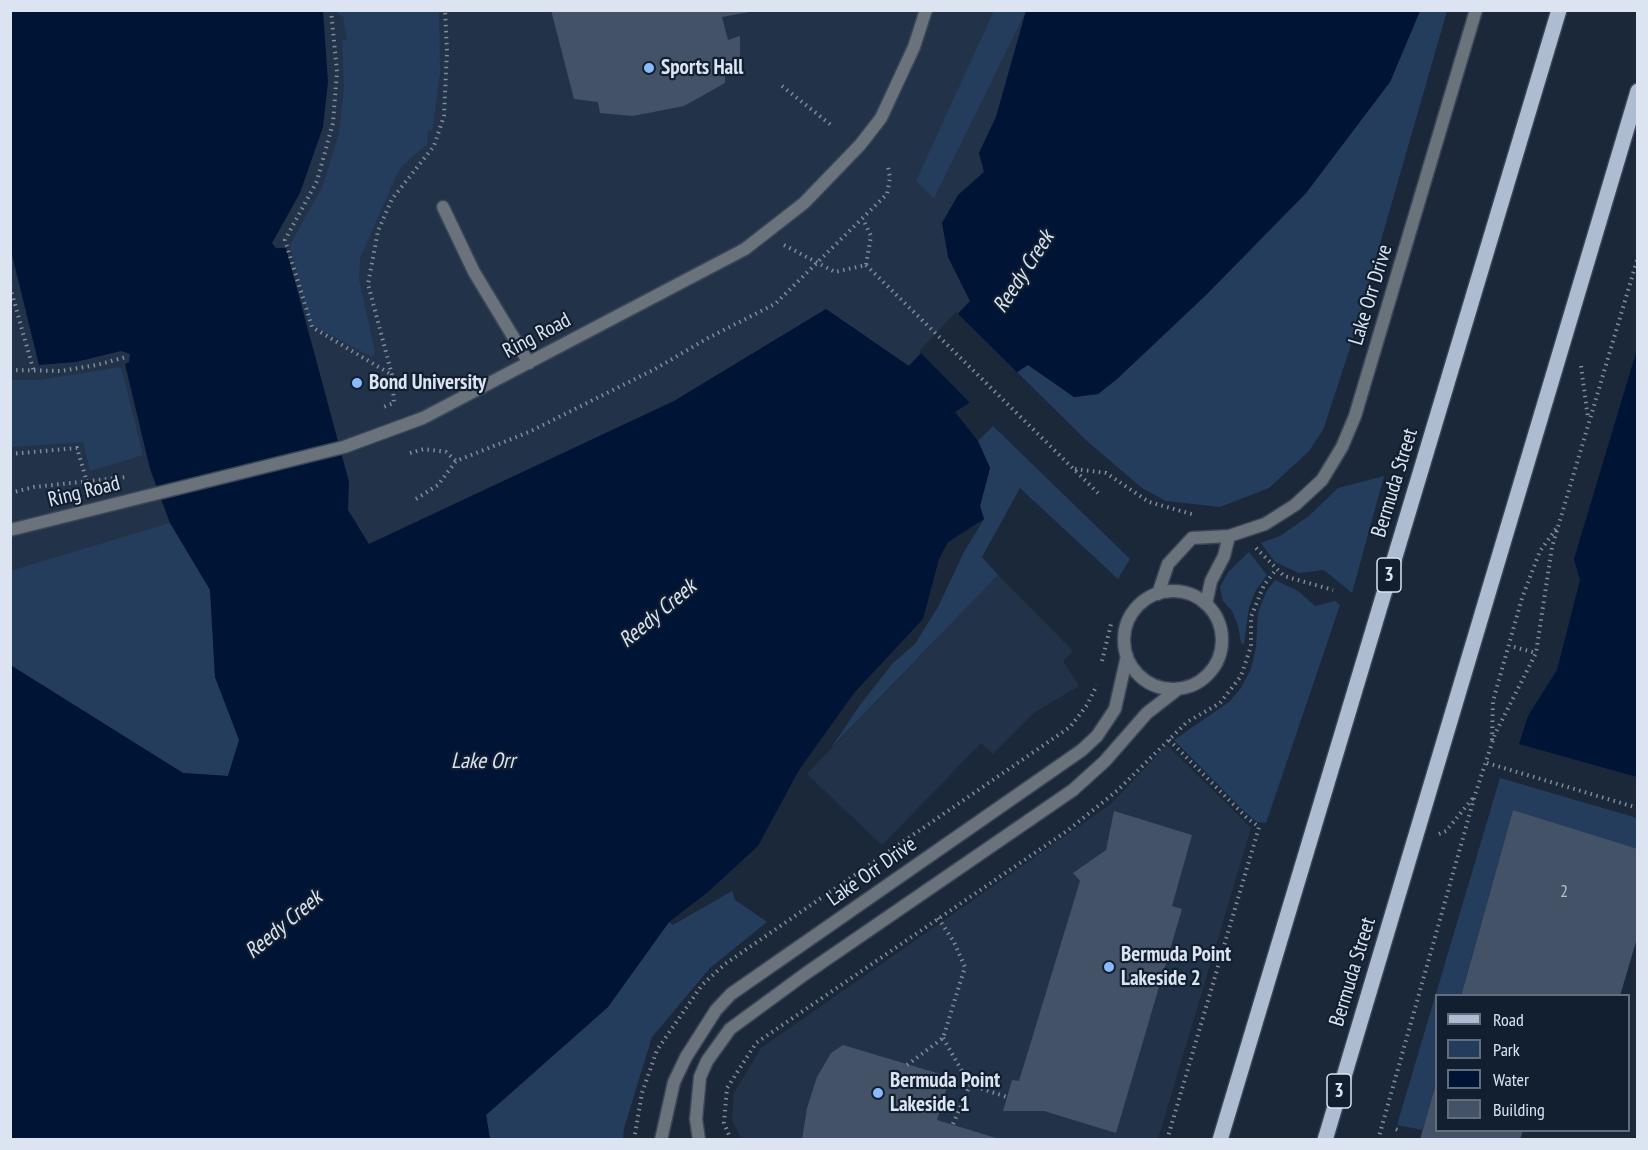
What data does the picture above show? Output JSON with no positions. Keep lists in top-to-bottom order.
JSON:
{
  "streets": {
    "main road": ["Bermuda Street", "3"],
    "street": ["Lake Orr Drive", "Ring Road"]
  },
  "water": ["Reedy Creek", "Lake Orr"],
  "places": [
    "Sports Hall",
    "Bond University",
    "Bermuda Point Lakeside 2",
    "Bermuda Point Lakeside 1"
  ],
  "house_numbers": ["2"],
  "legend": [
    "Road",
    "Park",
    "Water",
    "Building"
  ]
}
